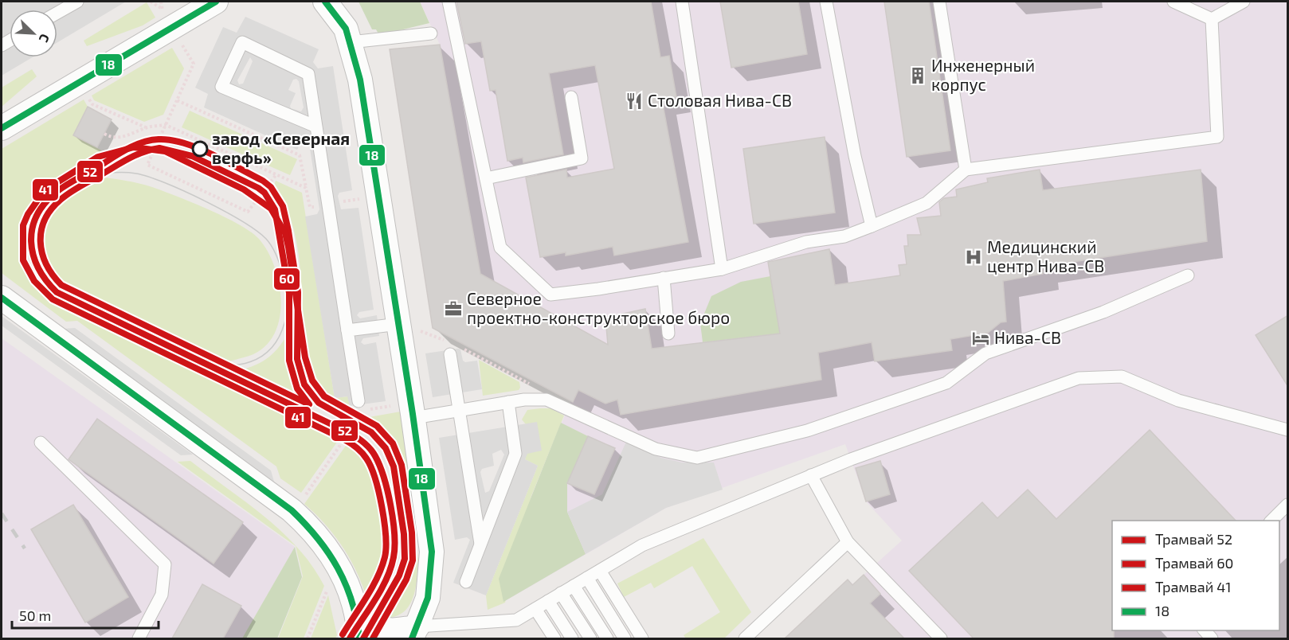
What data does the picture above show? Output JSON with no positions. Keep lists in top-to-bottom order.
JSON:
{
  "places": {
    "building": ["Инженерный корпус"],
    "restaurant": ["Столовая Нива-СВ"],
    "other": ["завод «Северная верфь»"],
    "hospital": ["Медицинский центр Нива-СВ"],
    "office": ["Северное проектно-конструкторское бюро"],
    "hotel": ["Нива-СВ"]
  },
  "lines": [
    "transit line 18",
    "tram line 52",
    "tram line 41",
    "tram line 60"
  ],
  "legend": [
    "Трамвай 52",
    "Трамвай 60",
    "Трамвай 41",
    "18"
  ],
  "scale_bar": "50 m",
  "north": "bottom right"
}
